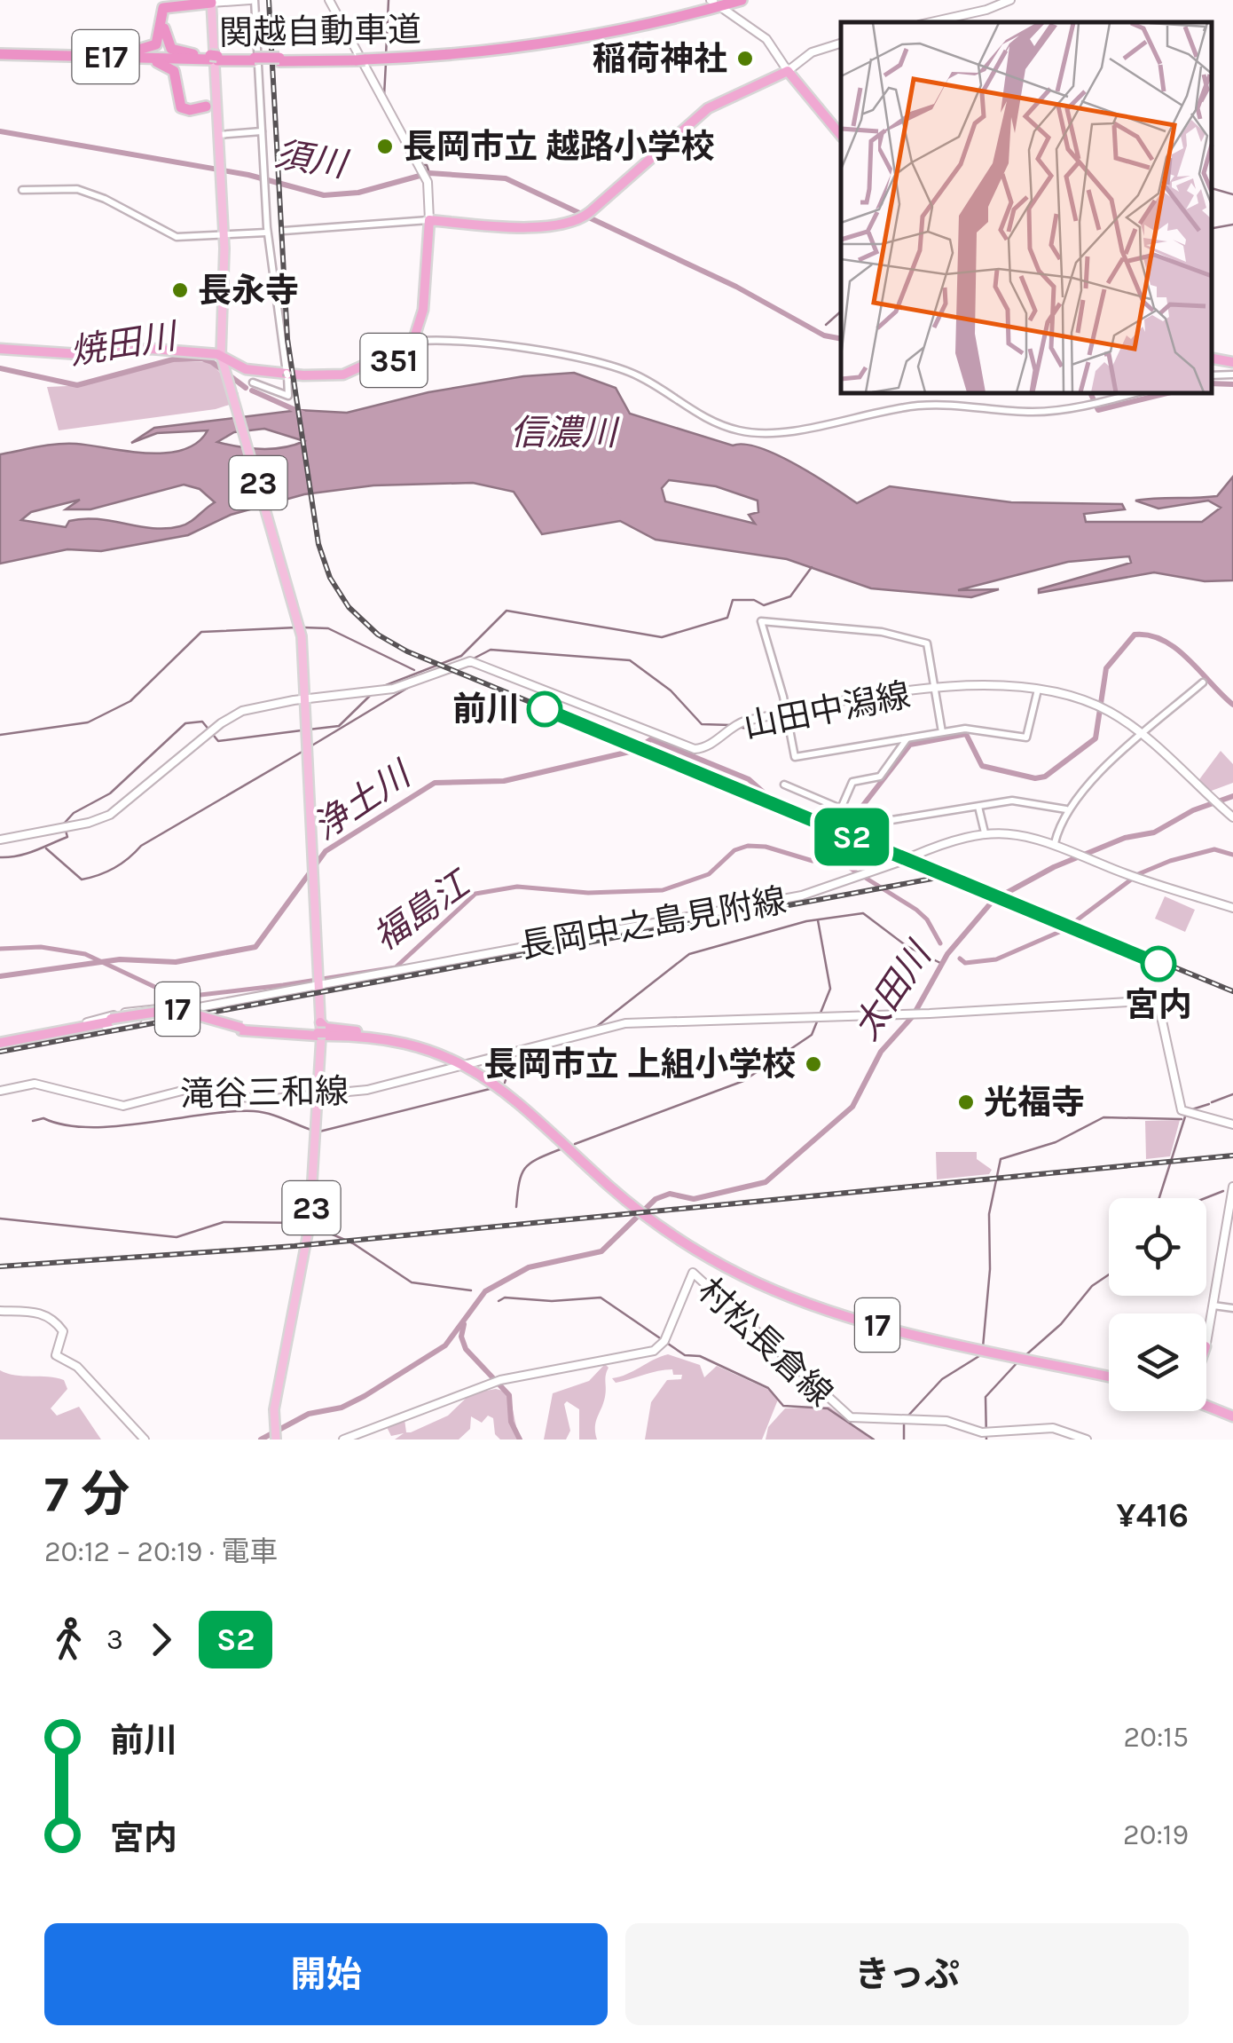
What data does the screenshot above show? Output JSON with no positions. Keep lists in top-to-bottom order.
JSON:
{
  "streets": {
    "highway": [
      "関越自動車道",
      "E17",
      "351",
      "17"
    ],
    "main road": [
      "23",
      "山田中潟線",
      "長岡中之島見附線",
      "滝谷三和線",
      "村松長倉線"
    ]
  },
  "crossings": [
    ["351", "23"],
    ["23", "山田中潟線"],
    ["23", "長岡中之島見附線"],
    ["23", "17"],
    ["23", "滝谷三和線"],
    ["長岡中之島見附線", "17"],
    ["17", "滝谷三和線"]
  ],
  "water": [
    "須川",
    "焼田川",
    "信濃川",
    "浄土川",
    "福島江",
    "太田川"
  ],
  "places": [
    "稲荷神社",
    "長岡市立 越路小学校",
    "長永寺",
    "前川",
    "宮内",
    "長岡市立 上組小学校",
    "光福寺"
  ],
  "page": {
    "on_map": "S2",
    "heading": ["7 分", "20:12 – 20:19 · 電車", "¥416"],
    "legs": ["3", "S2"],
    "list": [
      {
        "name": "前川",
        "value": "20:15"
      },
      {
        "name": "宮内",
        "value": "20:19"
      }
    ],
    "buttons": ["開始", "きっぷ"]
  }
}
